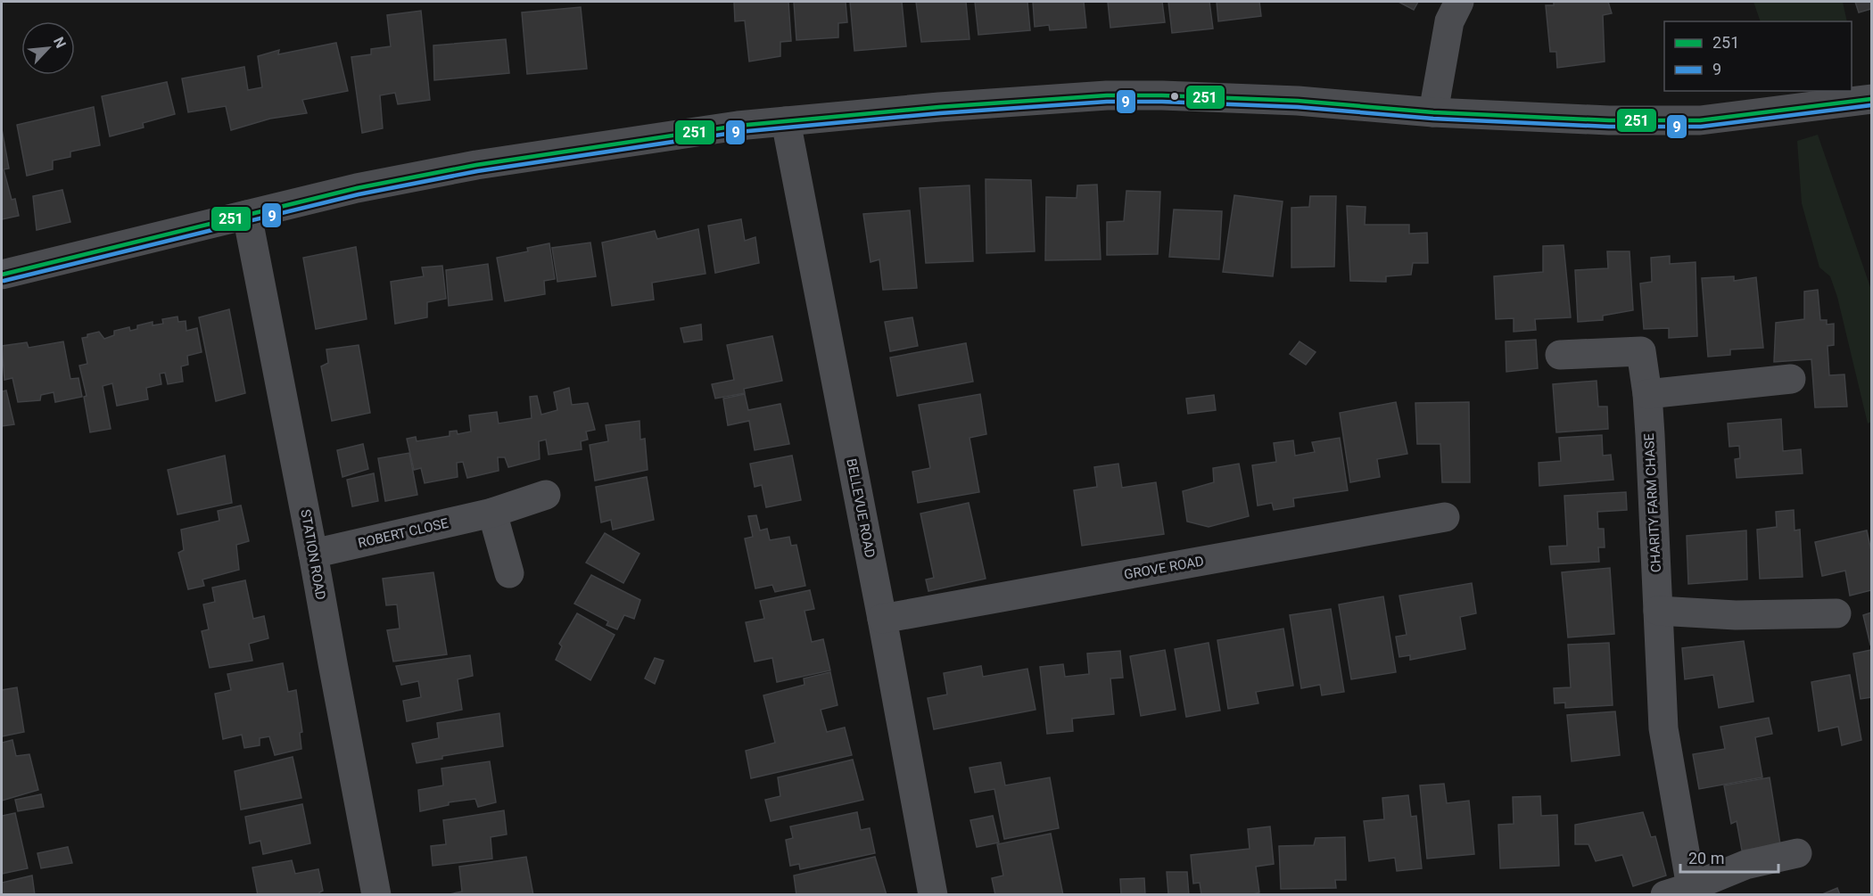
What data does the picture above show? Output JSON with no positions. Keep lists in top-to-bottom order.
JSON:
{
  "streets": {
    "street": [
      "CHARITY FARM CHASE",
      "BELLEVUE ROAD",
      "ROBERT CLOSE",
      "STATION ROAD",
      "GROVE ROAD"
    ]
  },
  "crossings": [
    ["BELLEVUE ROAD", "GROVE ROAD"],
    ["ROBERT CLOSE", "STATION ROAD"]
  ],
  "lines": ["transit line 251", "transit line 9"],
  "legend": ["251", "9"],
  "scale_bar": "20 m",
  "north": "top right"
}
